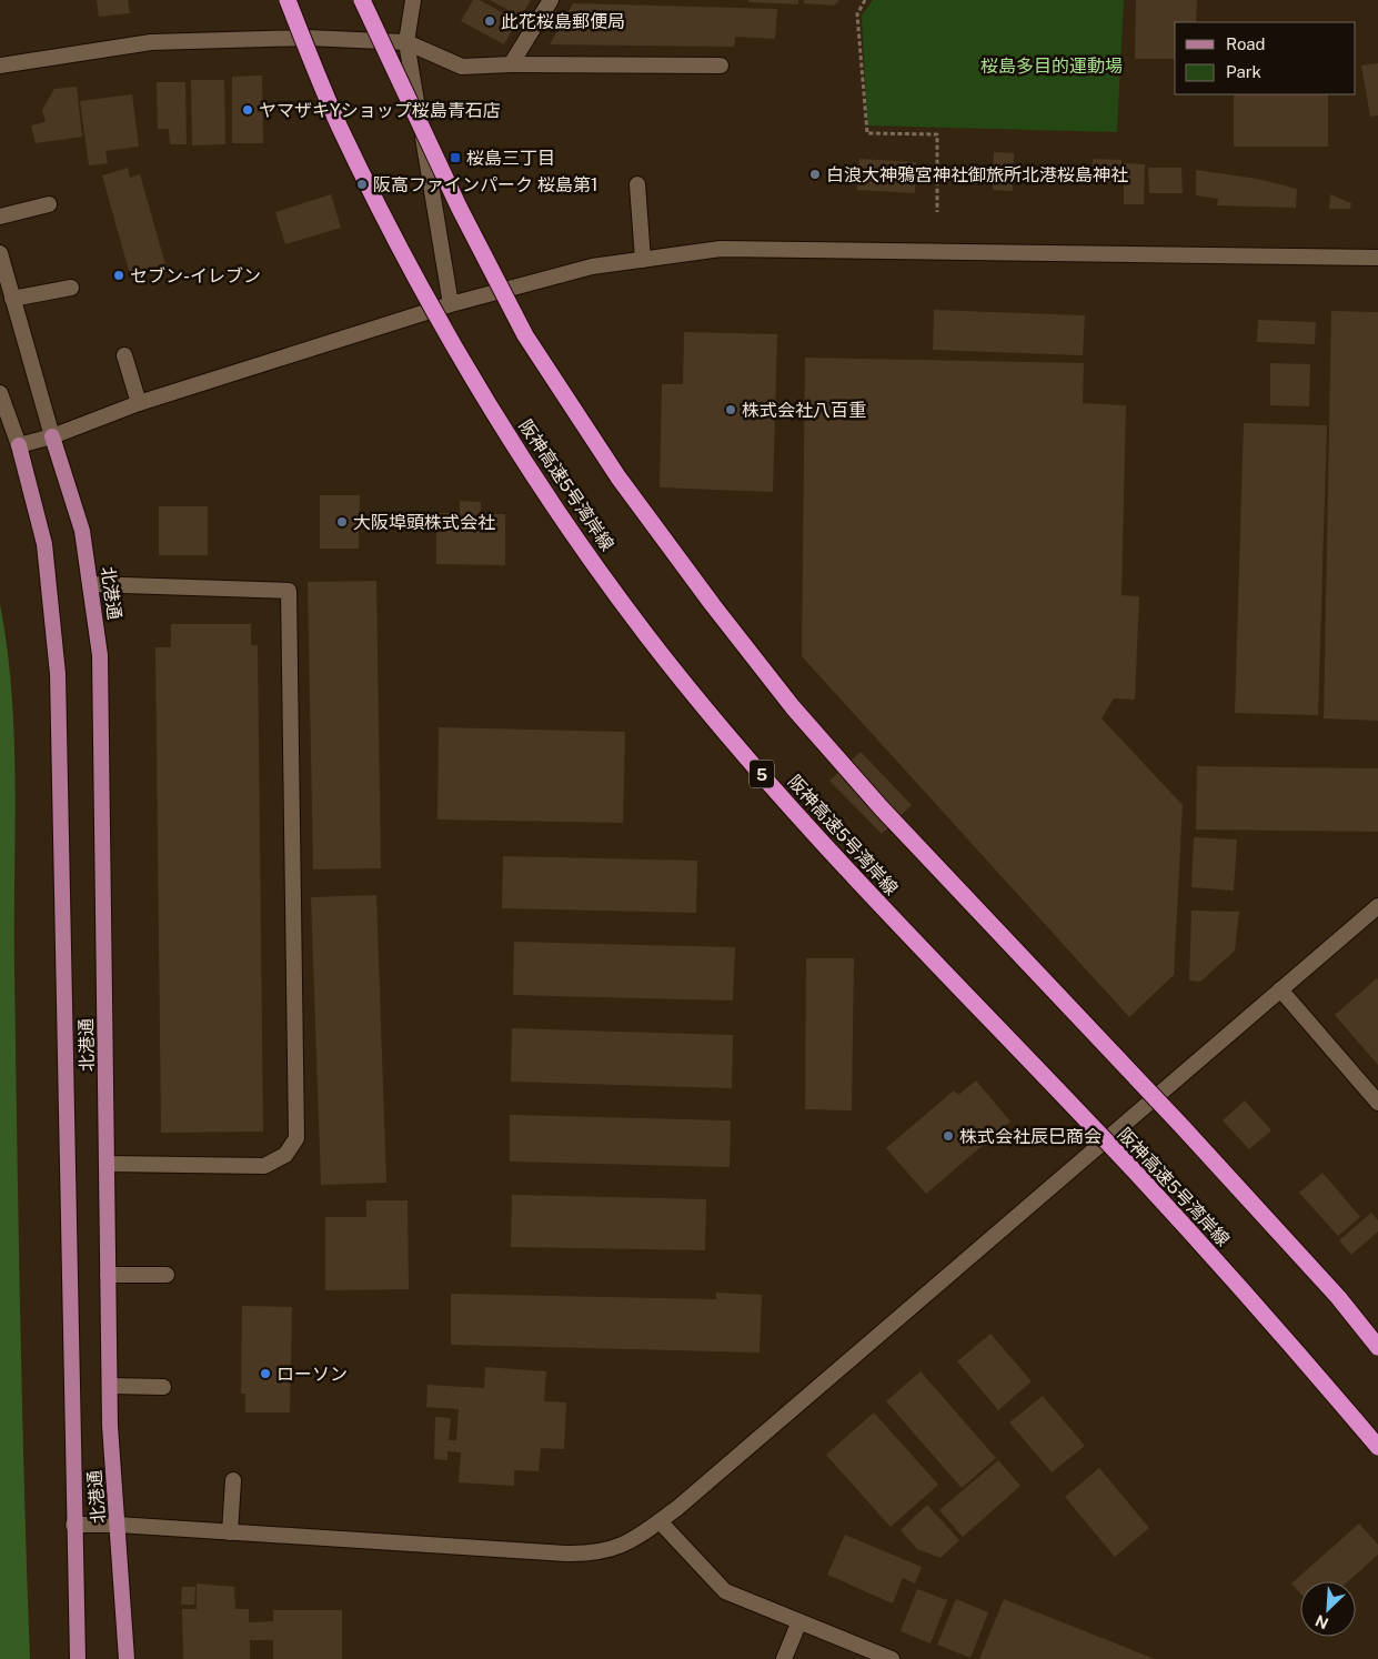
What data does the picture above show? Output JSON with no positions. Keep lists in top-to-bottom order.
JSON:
{
  "streets": {
    "highway": ["阪神高速5号湾岸線", "5"],
    "main road": ["北港通"]
  },
  "parks": ["桜島多目的運動場"],
  "places": {
    "other": [
      "此花桜島郵便局",
      "ヤマザキYショップ桜島青石店",
      "白浪大神鴉宮神社御旅所北港桜島神社",
      "阪高ファインパーク 桜島第1",
      "セブン-イレブン",
      "株式会社八百重",
      "大阪埠頭株式会社",
      "株式会社辰巳商会",
      "ローソン"
    ],
    "transit": ["桜島三丁目"]
  },
  "legend": ["Road", "Park"],
  "north": "bottom left"
}
